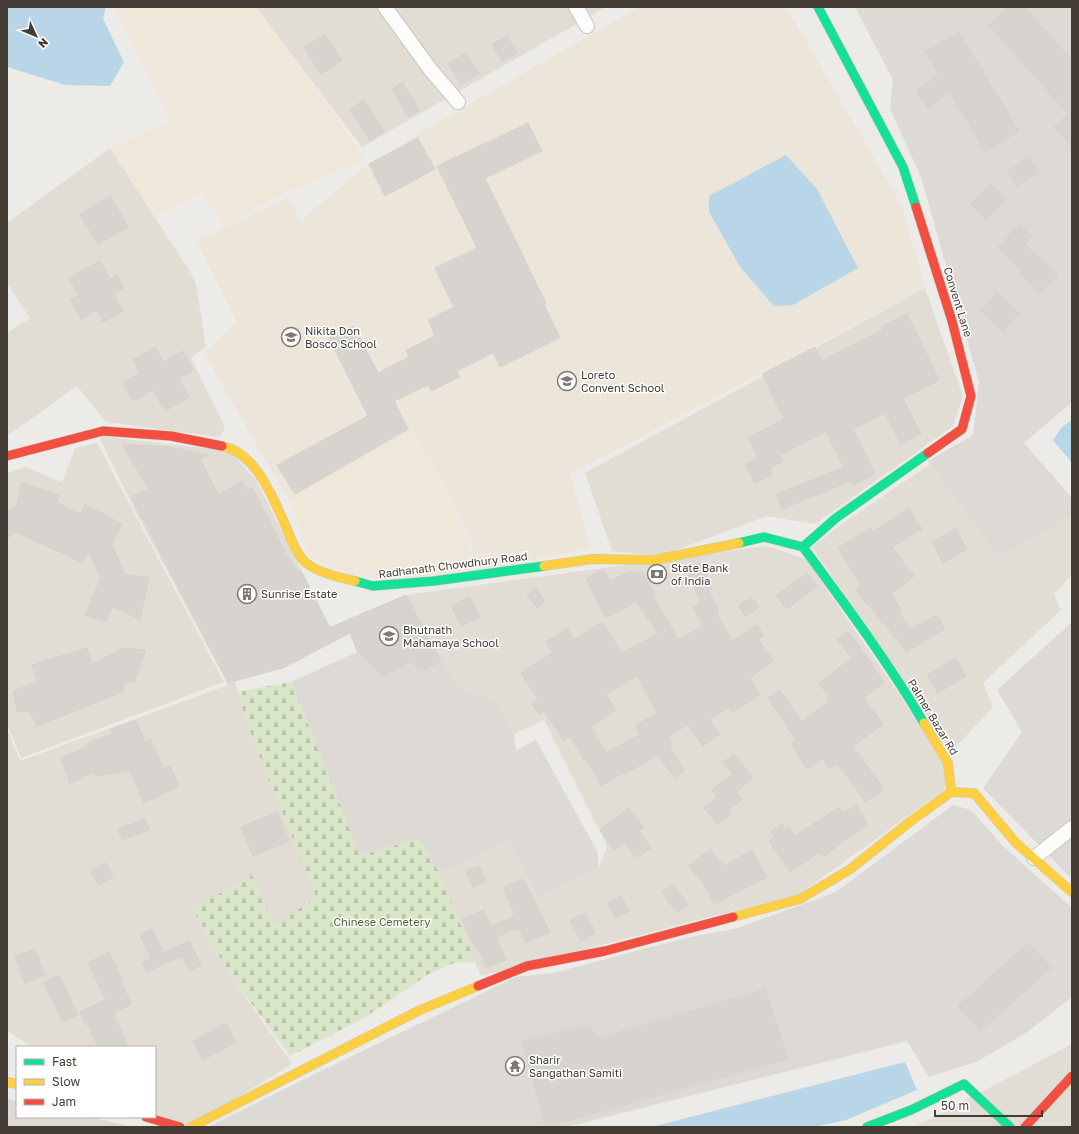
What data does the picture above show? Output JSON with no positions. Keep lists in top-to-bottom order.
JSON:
{
  "streets": {
    "street": ["Convent Lane", "Radhanath Chowdhury Road", "Palmer Bazar Rd"]
  },
  "crossings": [
    ["Convent Lane", "Radhanath Chowdhury Road"],
    ["Convent Lane", "Palmer Bazar Rd"],
    ["Radhanath Chowdhury Road", "Palmer Bazar Rd"]
  ],
  "parks": ["Chinese Cemetery"],
  "places": {
    "school or university": ["Nikita Don Bosco School", "Loreto Convent School", "Bhutnath Mahamaya School"],
    "bank": ["State Bank of India"],
    "building": ["Sunrise Estate"],
    "temple": ["Sharir Sangathan Samiti"]
  },
  "legend": ["Fast", "Slow", "Jam"],
  "scale_bar": "50 m",
  "north": "bottom right"
}
